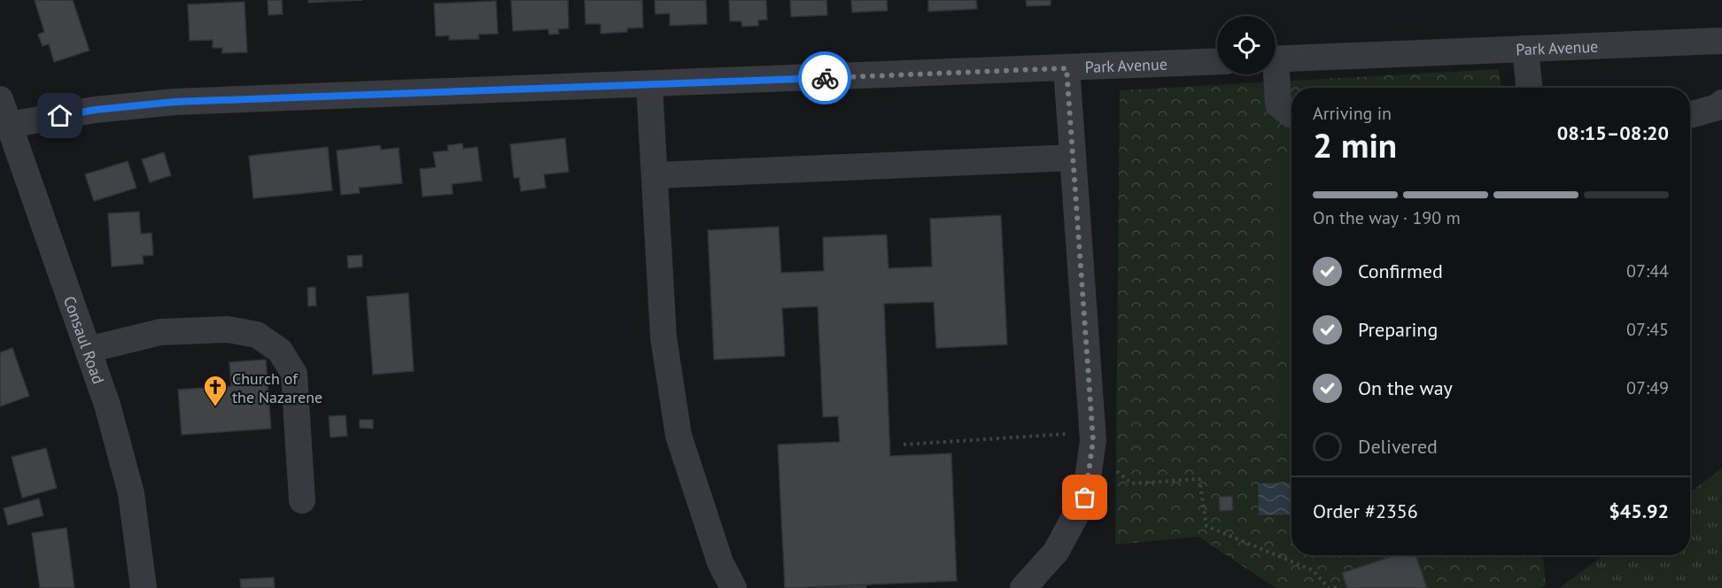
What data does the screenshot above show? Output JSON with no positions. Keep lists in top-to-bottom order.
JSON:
{
  "streets": {
    "street": ["Park Avenue", "Consaul Road"]
  },
  "crossings": [
    ["Park Avenue", "Consaul Road"]
  ],
  "places": {
    "church": ["Church of the Nazarene"]
  },
  "page": {
    "heading": ["2 min", "Arriving in", "08:15–08:20"],
    "panel": ["Order #2356", "$45.92"],
    "bar": "On the way · 190 m",
    "list": [
      ["Confirmed", "07:44"],
      ["Preparing", "07:45"],
      ["On the way", "07:49"],
      "Delivered"
    ]
  }
}
